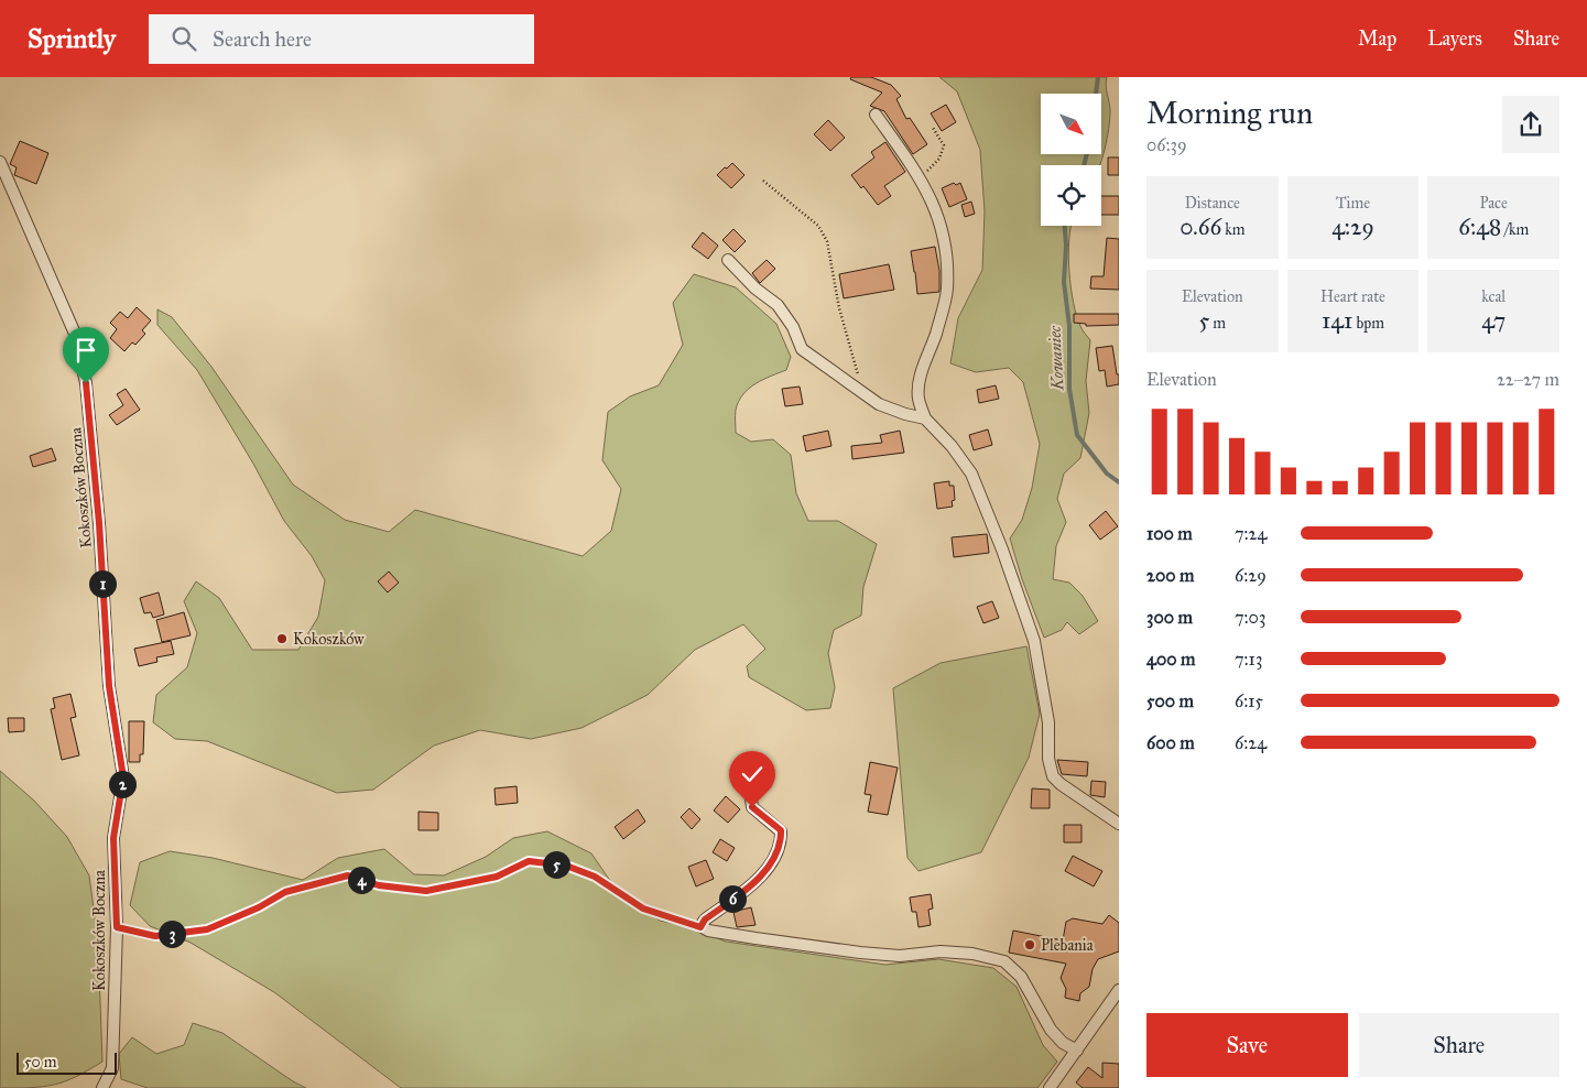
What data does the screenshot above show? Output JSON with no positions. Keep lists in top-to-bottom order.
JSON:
{
  "streets": {
    "street": ["Kokoszków Boczna"]
  },
  "water": ["Kowaniec"],
  "places": ["Kokoszków", "Plebania"],
  "scale_bar": "50 m",
  "north": "bottom right",
  "page": {
    "header": "Sprintly",
    "search": "Search here",
    "nav": ["Map", "Layers", "Share"],
    "heading": ["Morning run", "06:39"],
    "stats": [
      ["Distance", "0.66 km"],
      ["Time", "4:29"],
      ["Pace", "6:48 /km"],
      ["Elevation", "5 m"],
      ["Heart rate", "141 bpm"],
      ["kcal", "47"]
    ],
    "chart": ["Elevation", "22–27 m"],
    "list": [
      {
        "name": "100 m",
        "note": "7:24"
      },
      {
        "name": "200 m",
        "note": "6:29"
      },
      {
        "name": "300 m",
        "note": "7:03"
      },
      {
        "name": "400 m",
        "note": "7:13"
      },
      {
        "name": "500 m",
        "note": "6:15"
      },
      {
        "name": "600 m",
        "note": "6:24"
      }
    ],
    "pins": [
      "1",
      "2",
      "5",
      "4",
      "6",
      "3"
    ],
    "buttons": ["Save", "Share"],
    "scale": "50 m"
  }
}
